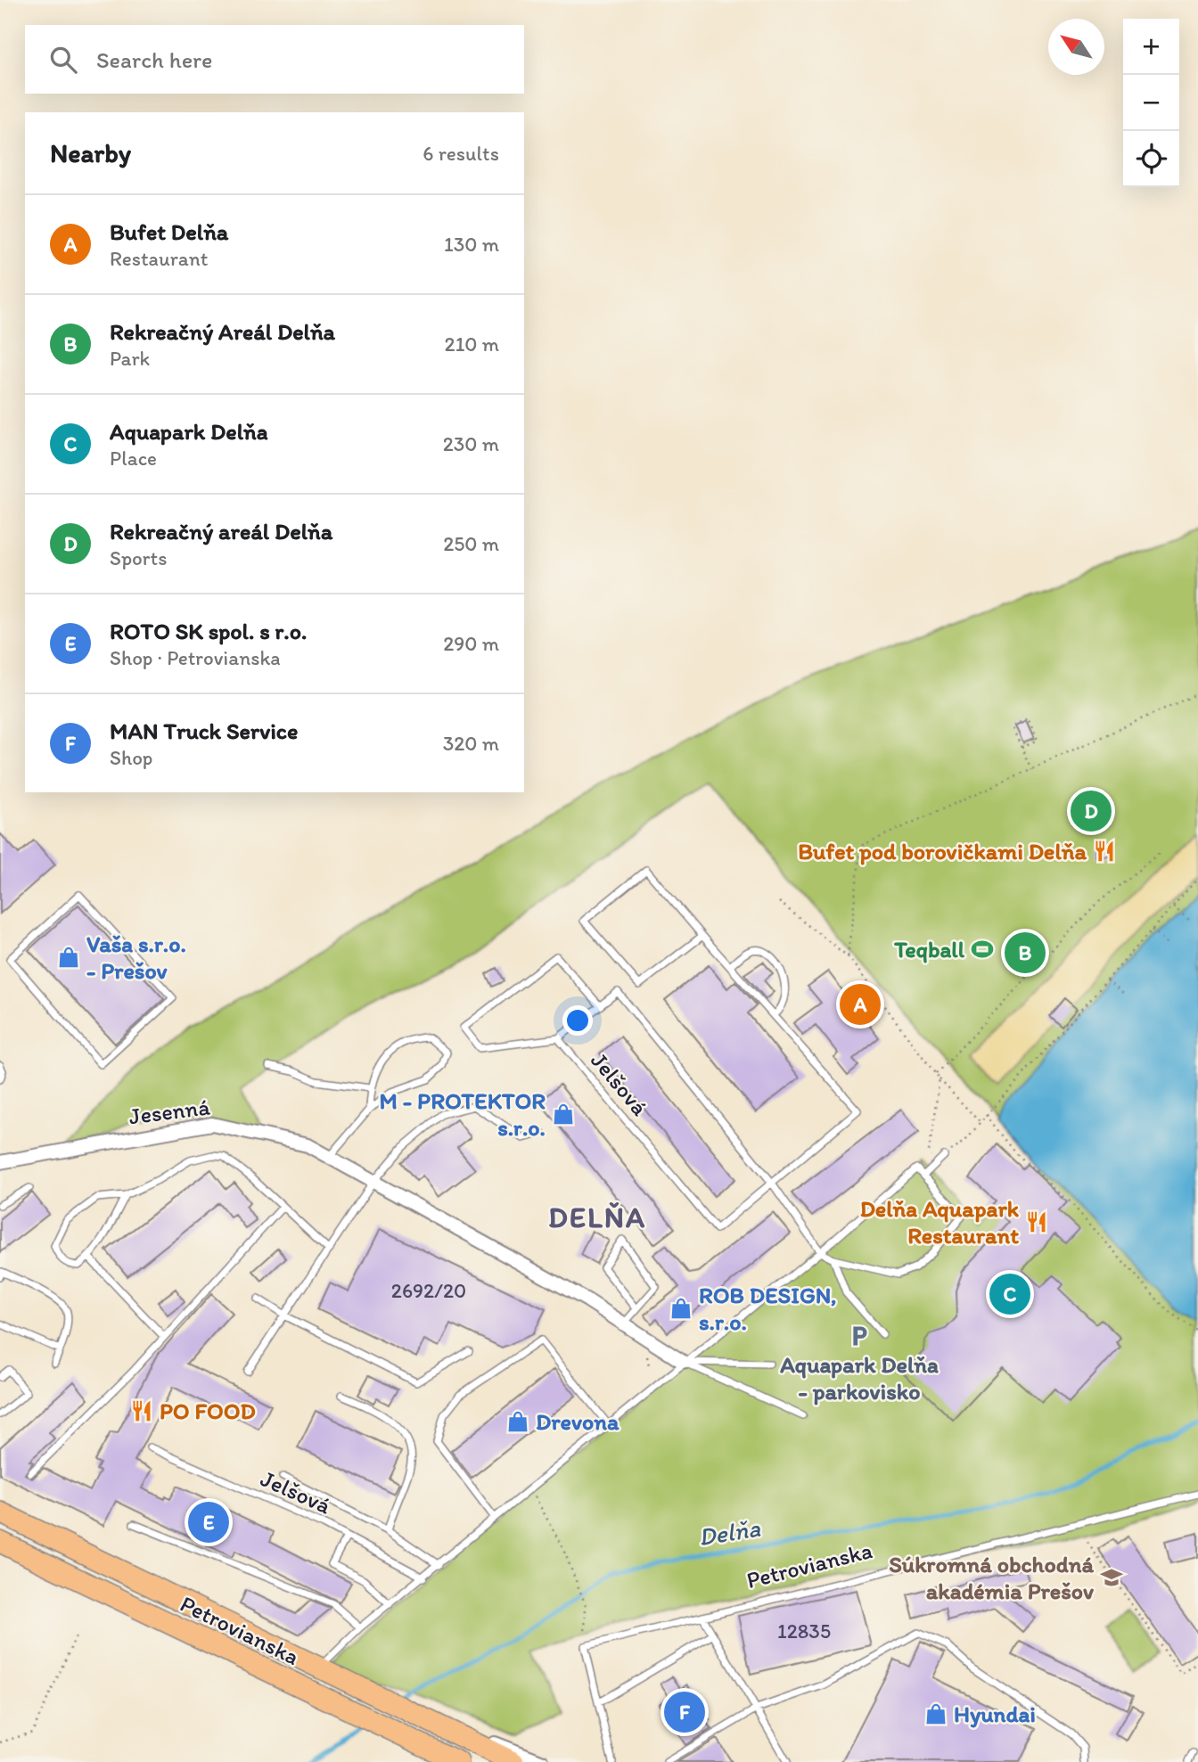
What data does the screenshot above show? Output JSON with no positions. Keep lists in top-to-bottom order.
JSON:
{
  "streets": {
    "main road": ["Petrovianska"],
    "street": ["Jesenná"],
    "lane": ["Jelšová"]
  },
  "districts": ["DELŇA"],
  "water": ["Delňa"],
  "places": {
    "restaurant": ["Bufet pod borovičkami Delňa", "Delňa Aquapark Restaurant", "PO FOOD"],
    "sports": ["Teqball"],
    "shop": [
      "Vaša s.r.o. - Prešov",
      "M - PROTEKTOR s.r.o.",
      "ROB DESIGN, s.r.o.",
      "Drevona",
      "Hyundai"
    ],
    "parking": ["Aquapark Delňa - parkovisko"],
    "school or university": ["Súkromná obchodná akadémia Prešov"]
  },
  "house_numbers": ["2692/20", "12835"],
  "north": "top left",
  "page": {
    "map_buttons": ["+", "−"],
    "search": "Search here",
    "heading": ["Nearby", "6 results"],
    "list": [
      {
        "mark": "A",
        "name": "Bufet Delňa",
        "note": "Restaurant",
        "value": "130 m"
      },
      {
        "mark": "B",
        "name": "Rekreačný Areál Delňa",
        "note": "Park",
        "value": "210 m"
      },
      {
        "mark": "C",
        "name": "Aquapark Delňa",
        "note": "Place",
        "value": "230 m"
      },
      {
        "mark": "D",
        "name": "Rekreačný areál Delňa",
        "note": "Sports",
        "value": "250 m"
      },
      {
        "mark": "E",
        "name": "ROTO SK spol. s r.o.",
        "note": "Shop · Petrovianska",
        "value": "290 m"
      },
      {
        "mark": "F",
        "name": "MAN Truck Service",
        "note": "Shop",
        "value": "320 m"
      }
    ],
    "pins": [
      "D",
      "B",
      "A",
      "C",
      "E",
      "F"
    ]
  }
}
